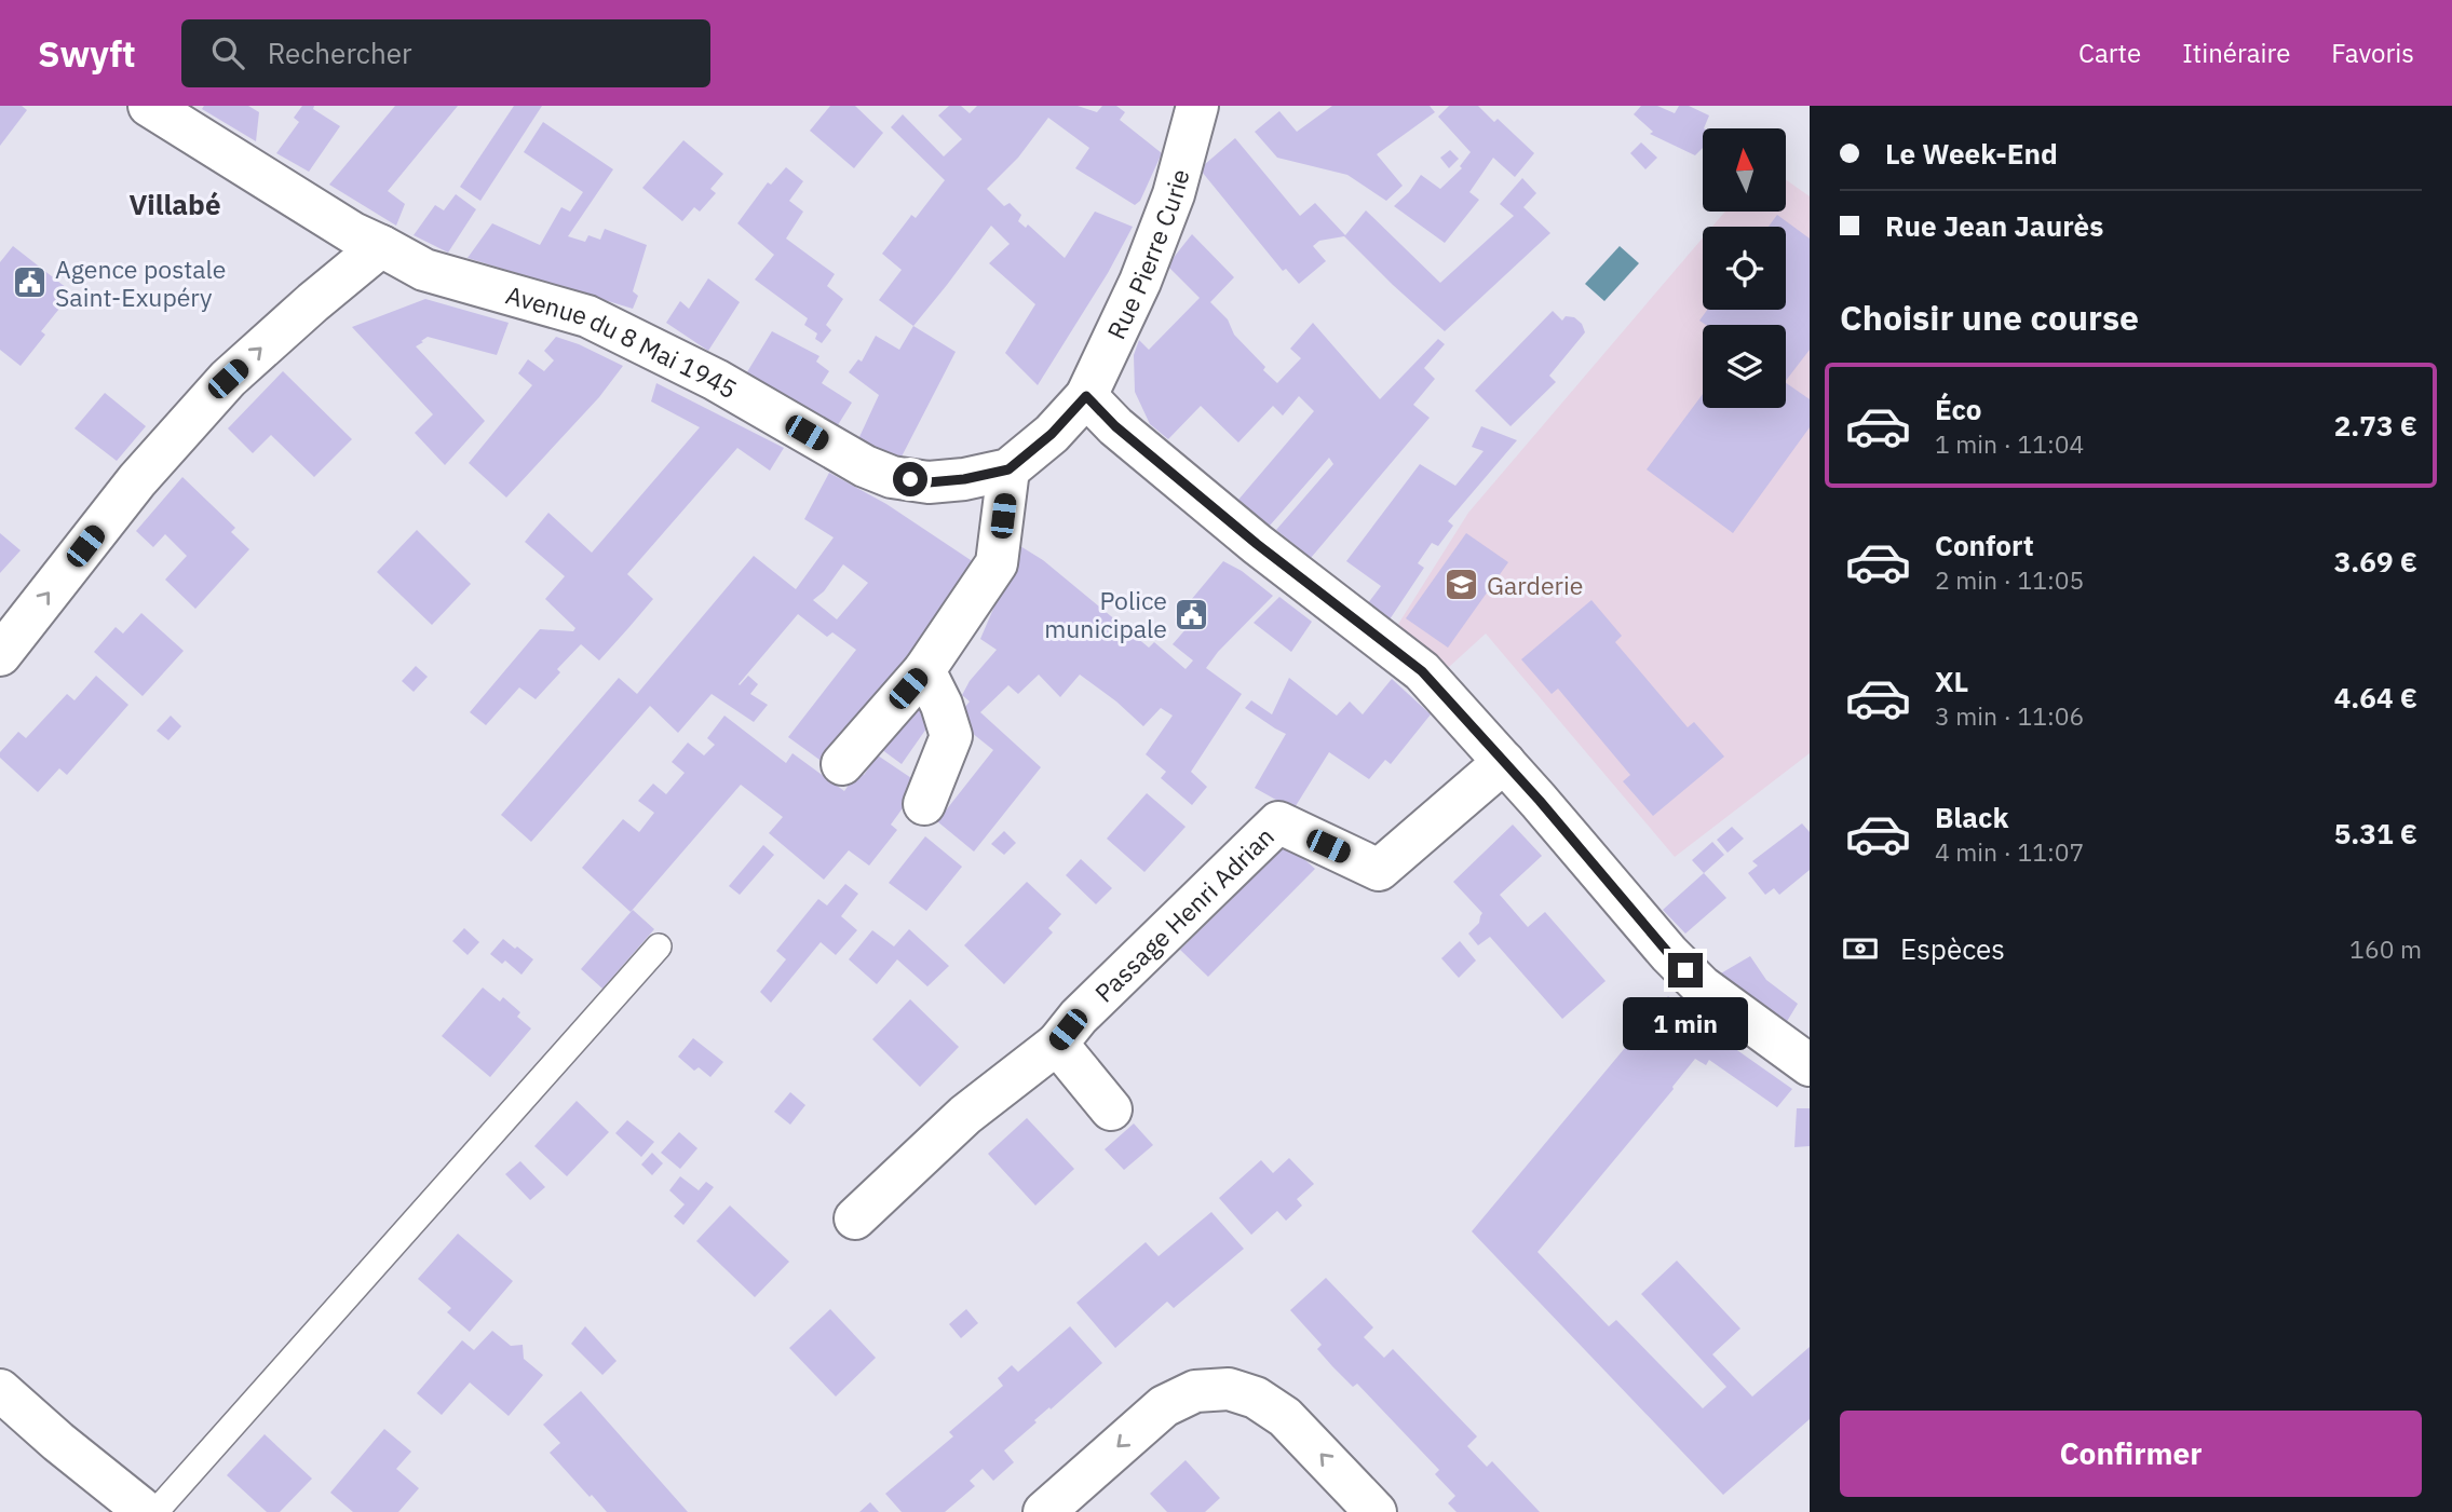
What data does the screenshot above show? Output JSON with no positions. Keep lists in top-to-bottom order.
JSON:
{
  "streets": {
    "street": ["Rue Pierre Curie", "Avenue du 8 Mai 1945", "Passage Henri Adrian"]
  },
  "crossings": [
    ["Rue Pierre Curie", "Avenue du 8 Mai 1945"]
  ],
  "districts": ["Villabé"],
  "places": {
    "public building": ["Agence postale Saint-Exupéry", "Police municipale"],
    "school or university": ["Garderie"]
  },
  "north": "top",
  "page": {
    "header": "Swyft",
    "search": "Rechercher",
    "nav": ["Carte", "Itinéraire", "Favoris"],
    "banner": ["Le Week-End", "Rue Jean Jaurès"],
    "heading": "Choisir une course",
    "list": [
      {
        "name": "Éco",
        "note": "1 min · 11:04",
        "value": "2.73 €"
      },
      {
        "name": "Confort",
        "note": "2 min · 11:05",
        "value": "3.69 €"
      },
      {
        "name": "XL",
        "note": "3 min · 11:06",
        "value": "4.64 €"
      },
      {
        "name": "Black",
        "note": "4 min · 11:07",
        "value": "5.31 €"
      }
    ],
    "pay": ["Espèces", "160 m"],
    "bubble": "1 min",
    "buttons": "Confirmer"
  }
}
